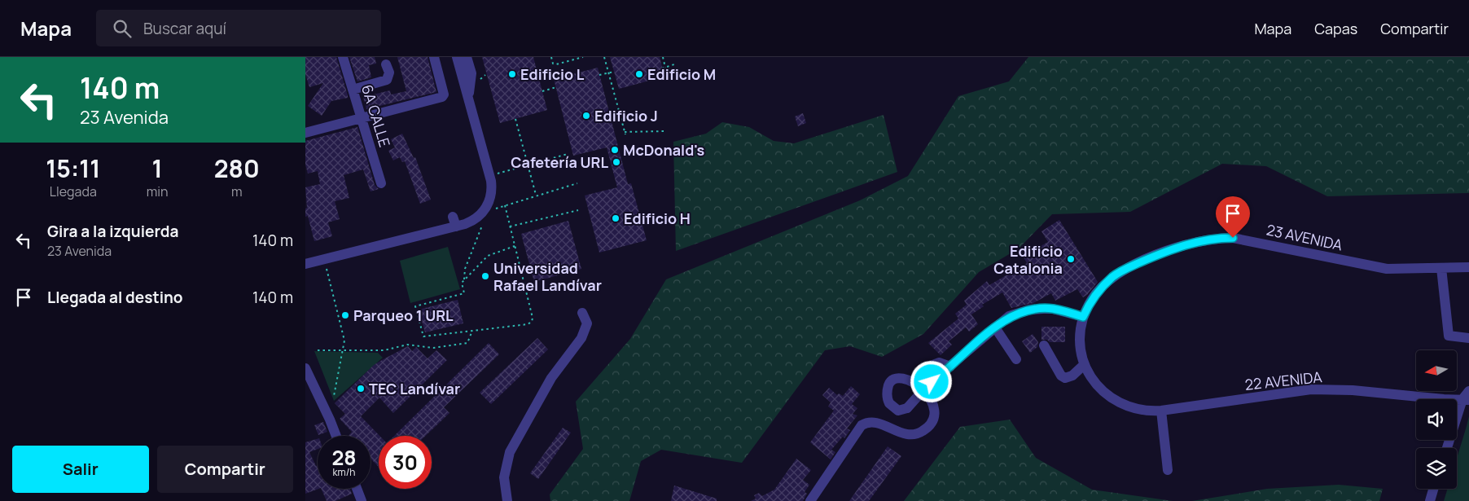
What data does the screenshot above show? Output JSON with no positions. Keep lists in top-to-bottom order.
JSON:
{
  "streets": {
    "street": ["6A CALLE", "23 AVENIDA", "22 AVENIDA"]
  },
  "crossings": [
    ["23 AVENIDA", "22 AVENIDA"]
  ],
  "places": [
    "Edificio L",
    "Edificio M",
    "Edificio J",
    "McDonald's",
    "Cafetería URL",
    "Edificio H",
    "Edificio Catalonia",
    "Universidad Rafael Landívar",
    "Parqueo 1 URL",
    "TEC Landívar"
  ],
  "north": "left",
  "page": {
    "header": "Mapa",
    "search": "Buscar aquí",
    "nav": ["Mapa", "Capas", "Compartir"],
    "turn": ["140 m", "23 Avenida"],
    "eta": [
      "15:11",
      "Llegada",
      "1",
      "min",
      "280",
      "m"
    ],
    "list": [
      {
        "name": "Gira a la izquierda",
        "note": "23 Avenida",
        "value": "140 m"
      },
      {
        "name": "Llegada al destino",
        "value": "140 m"
      }
    ],
    "speed": "28 km/h",
    "limit": "30",
    "buttons": ["Salir", "Compartir"]
  }
}
